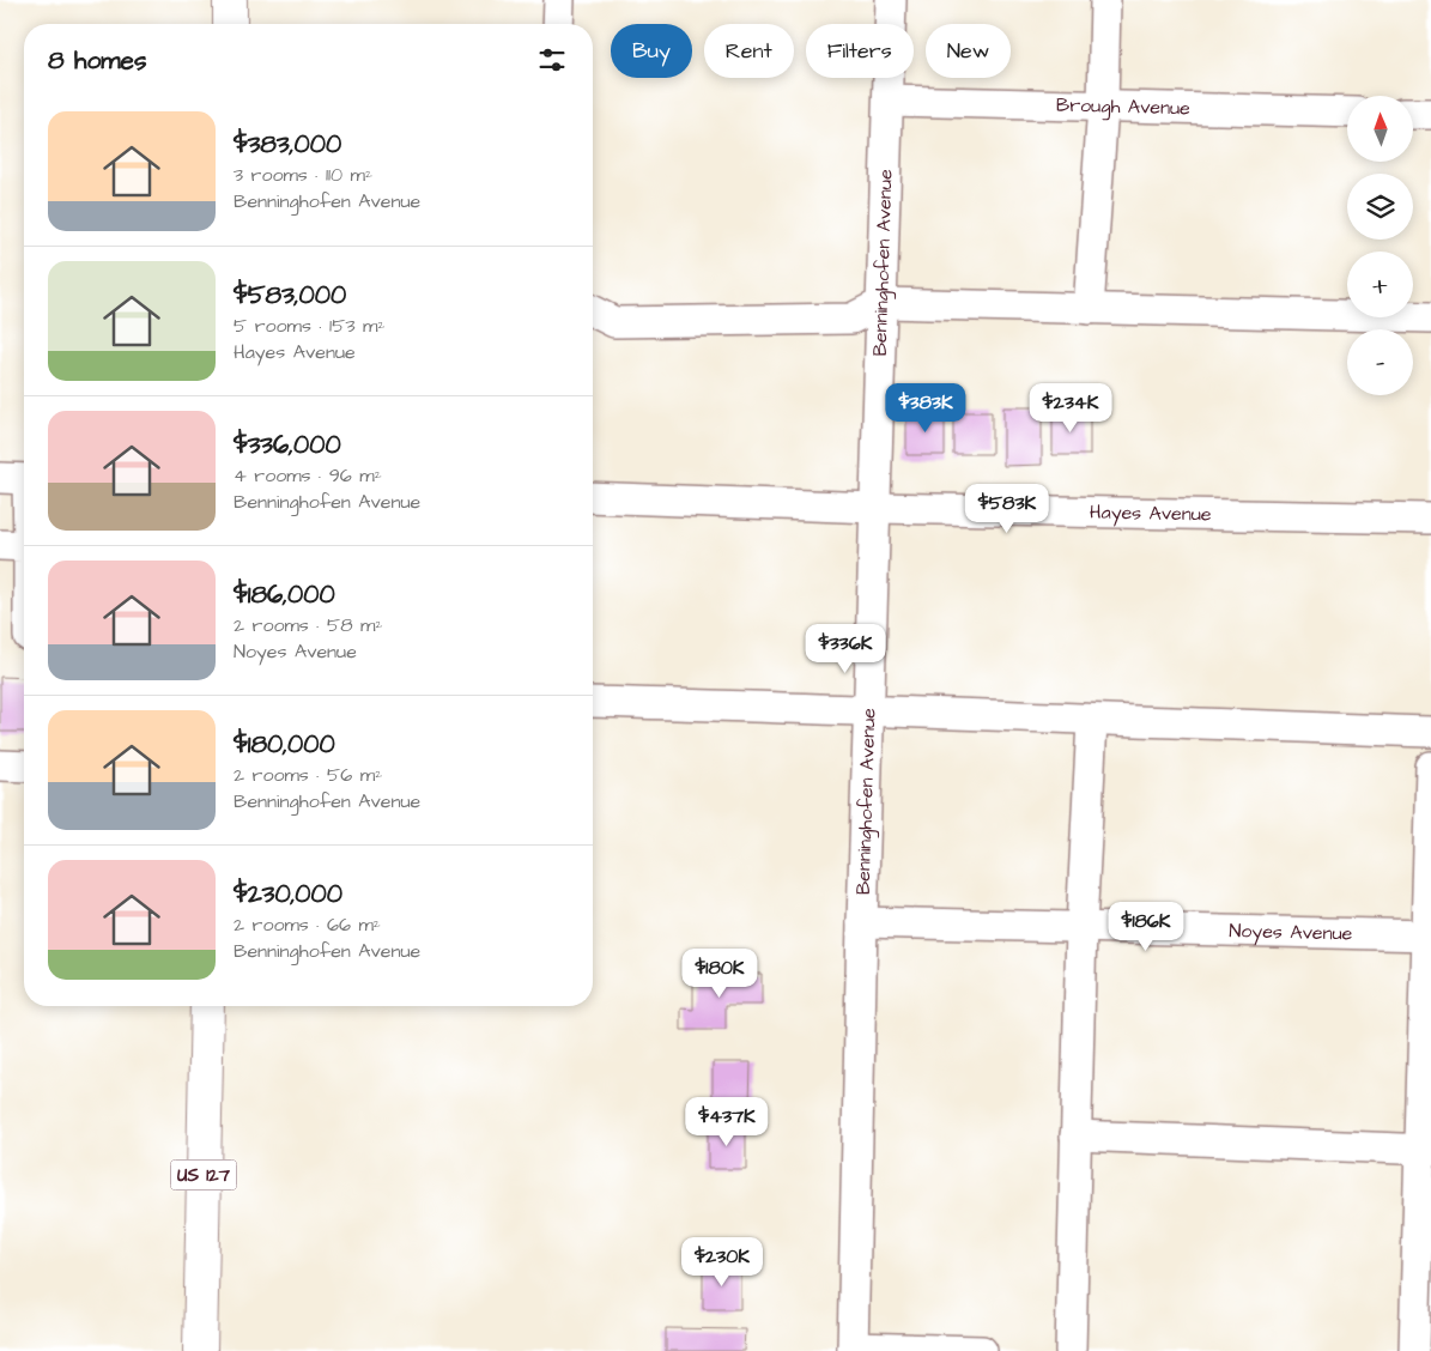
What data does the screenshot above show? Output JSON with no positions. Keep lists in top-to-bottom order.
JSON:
{
  "streets": {
    "main road": ["US 127"],
    "street": [
      "Brough Avenue",
      "Benninghofen Avenue",
      "Hayes Avenue",
      "Noyes Avenue"
    ]
  },
  "crossings": [
    ["Brough Avenue", "Benninghofen Avenue"],
    ["Benninghofen Avenue", "Hayes Avenue"],
    ["Benninghofen Avenue", "Noyes Avenue"]
  ],
  "north": "top",
  "page": {
    "chip": [
      "Buy",
      "Rent",
      "Filters",
      "New"
    ],
    "heading": "8 homes",
    "map_buttons": ["+", "−"],
    "list": [
      {
        "name": "$383,000",
        "note": "3 rooms · 110 m² · Benninghofen Avenue"
      },
      {
        "name": "$583,000",
        "note": "5 rooms · 153 m² · Hayes Avenue"
      },
      {
        "name": "$336,000",
        "note": "4 rooms · 96 m² · Benninghofen Avenue"
      },
      {
        "name": "$186,000",
        "note": "2 rooms · 58 m² · Noyes Avenue"
      },
      {
        "name": "$180,000",
        "note": "2 rooms · 56 m² · Benninghofen Avenue"
      },
      {
        "name": "$230,000",
        "note": "2 rooms · 66 m² · Benninghofen Avenue"
      }
    ],
    "price": [
      "$383K",
      "$234K",
      "$583K",
      "$336K",
      "$186K",
      "$180K",
      "$437K",
      "$230K"
    ]
  }
}
